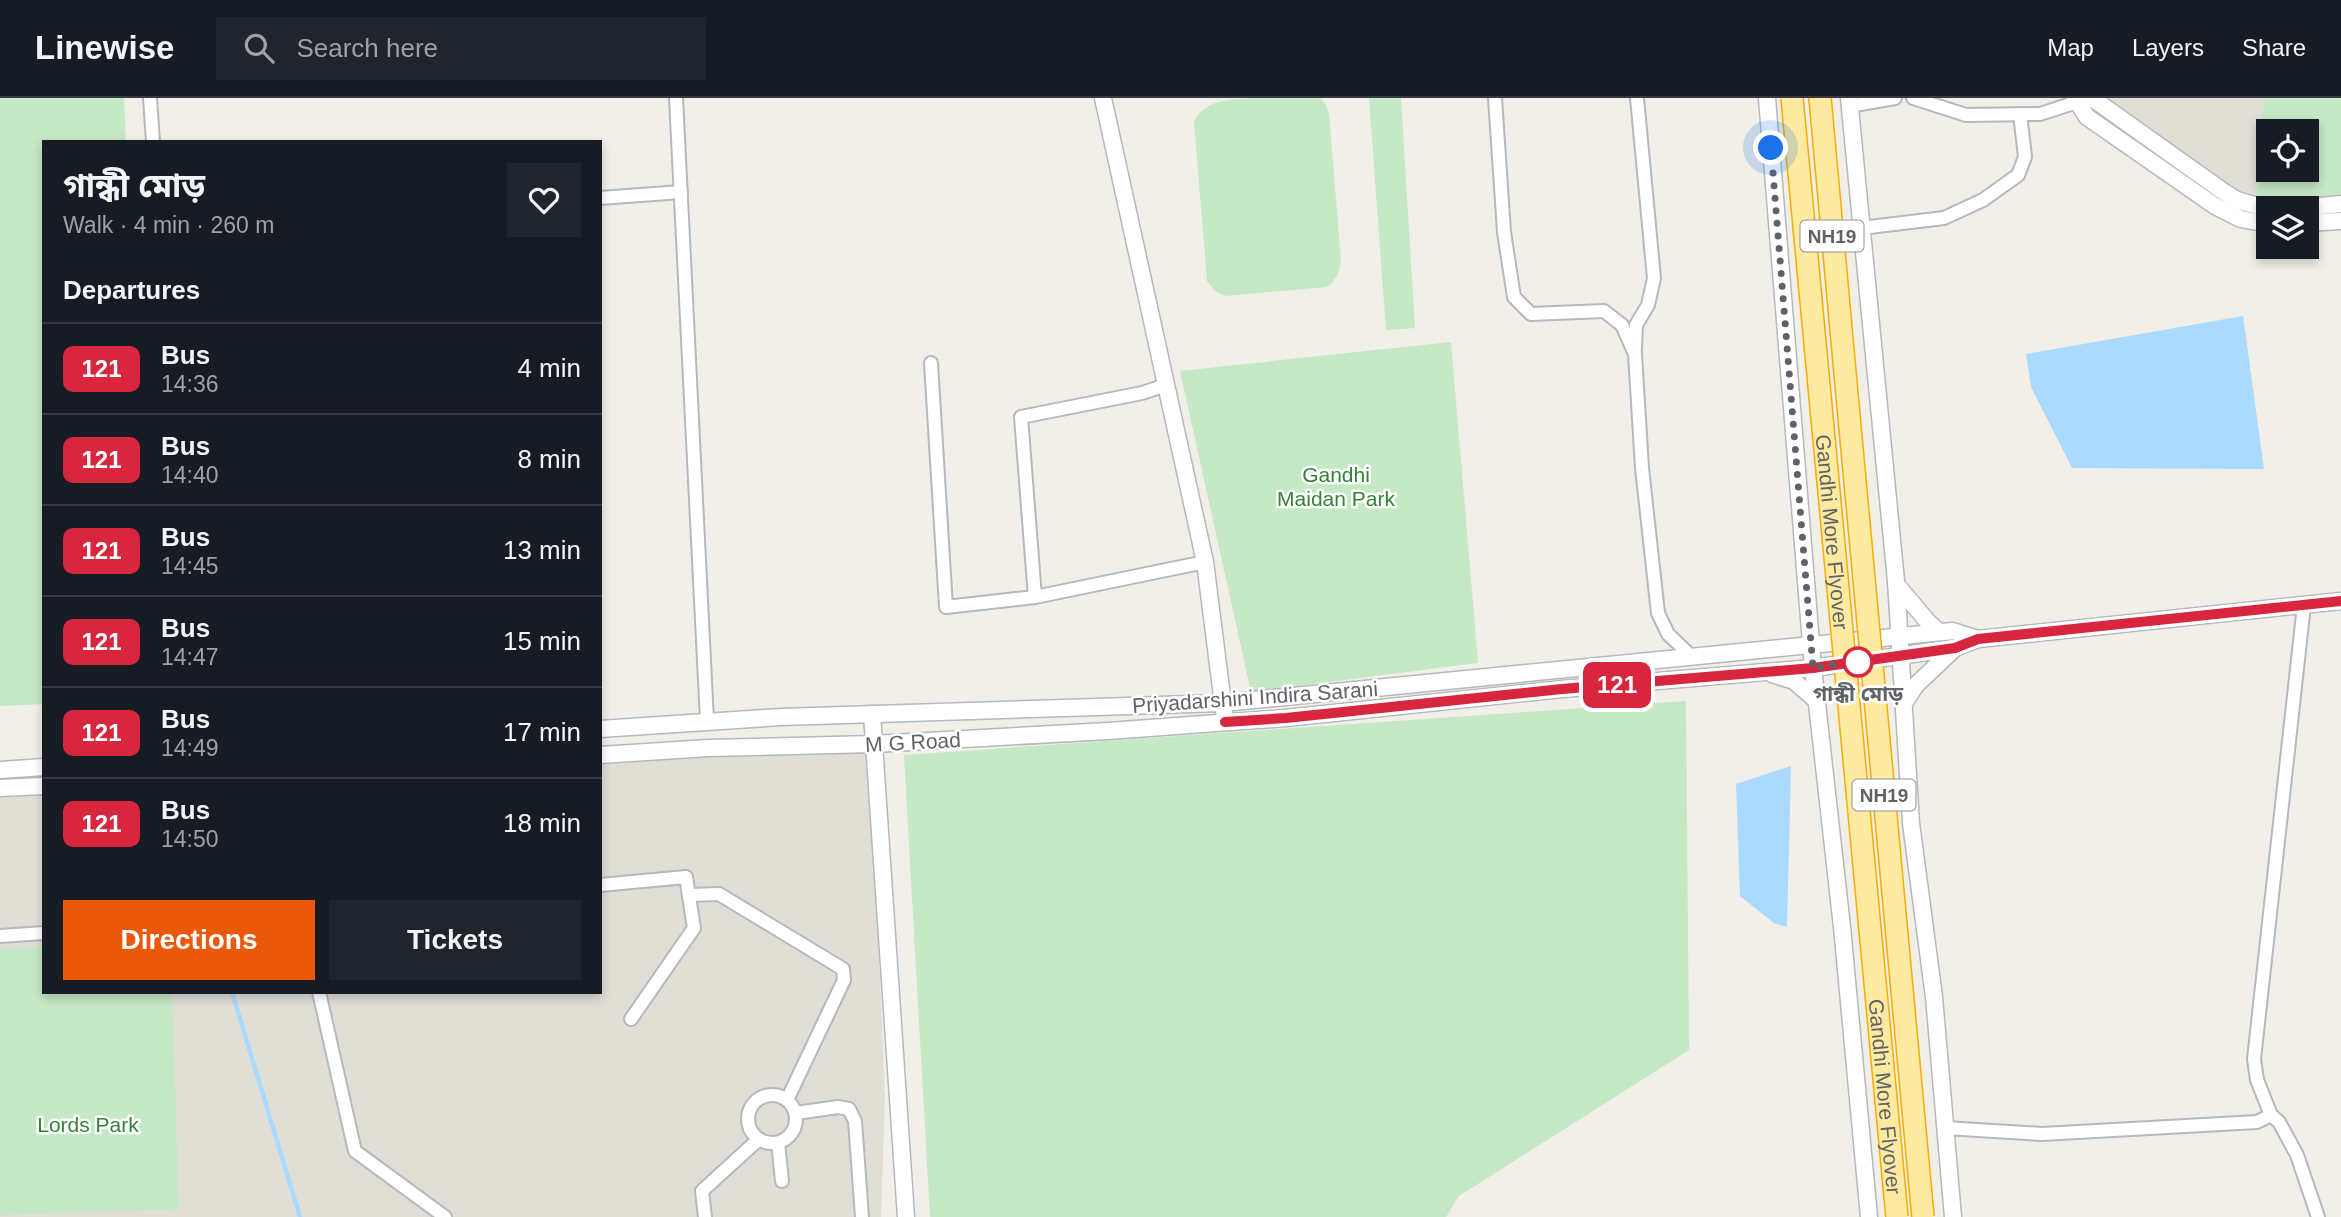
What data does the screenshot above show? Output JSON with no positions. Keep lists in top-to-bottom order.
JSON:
{
  "streets": {
    "highway": ["NH19", "Gandhi More Flyover"],
    "street": ["Priyadarshini Indira Sarani", "M G Road"]
  },
  "crossings": [
    ["Priyadarshini Indira Sarani", "M G Road"]
  ],
  "parks": ["Gandhi Maidan Park", "Lords Park"],
  "places": ["গান্ধী মোড়"],
  "lines": ["bus line 121"],
  "page": {
    "header": "Linewise",
    "search": "Search here",
    "nav": ["Map", "Layers", "Share"],
    "on_map": "121",
    "heading": [
      ["গান্ধী মোড়", "Walk · 4 min · 260 m"],
      "Departures"
    ],
    "list": [
      {
        "mark": "121",
        "name": "Bus",
        "note": "14:36",
        "value": "4 min"
      },
      {
        "mark": "121",
        "name": "Bus",
        "note": "14:40",
        "value": "8 min"
      },
      {
        "mark": "121",
        "name": "Bus",
        "note": "14:45",
        "value": "13 min"
      },
      {
        "mark": "121",
        "name": "Bus",
        "note": "14:47",
        "value": "15 min"
      },
      {
        "mark": "121",
        "name": "Bus",
        "note": "14:49",
        "value": "17 min"
      },
      {
        "mark": "121",
        "name": "Bus",
        "note": "14:50",
        "value": "18 min"
      }
    ],
    "buttons": ["Directions", "Tickets"]
  }
}
